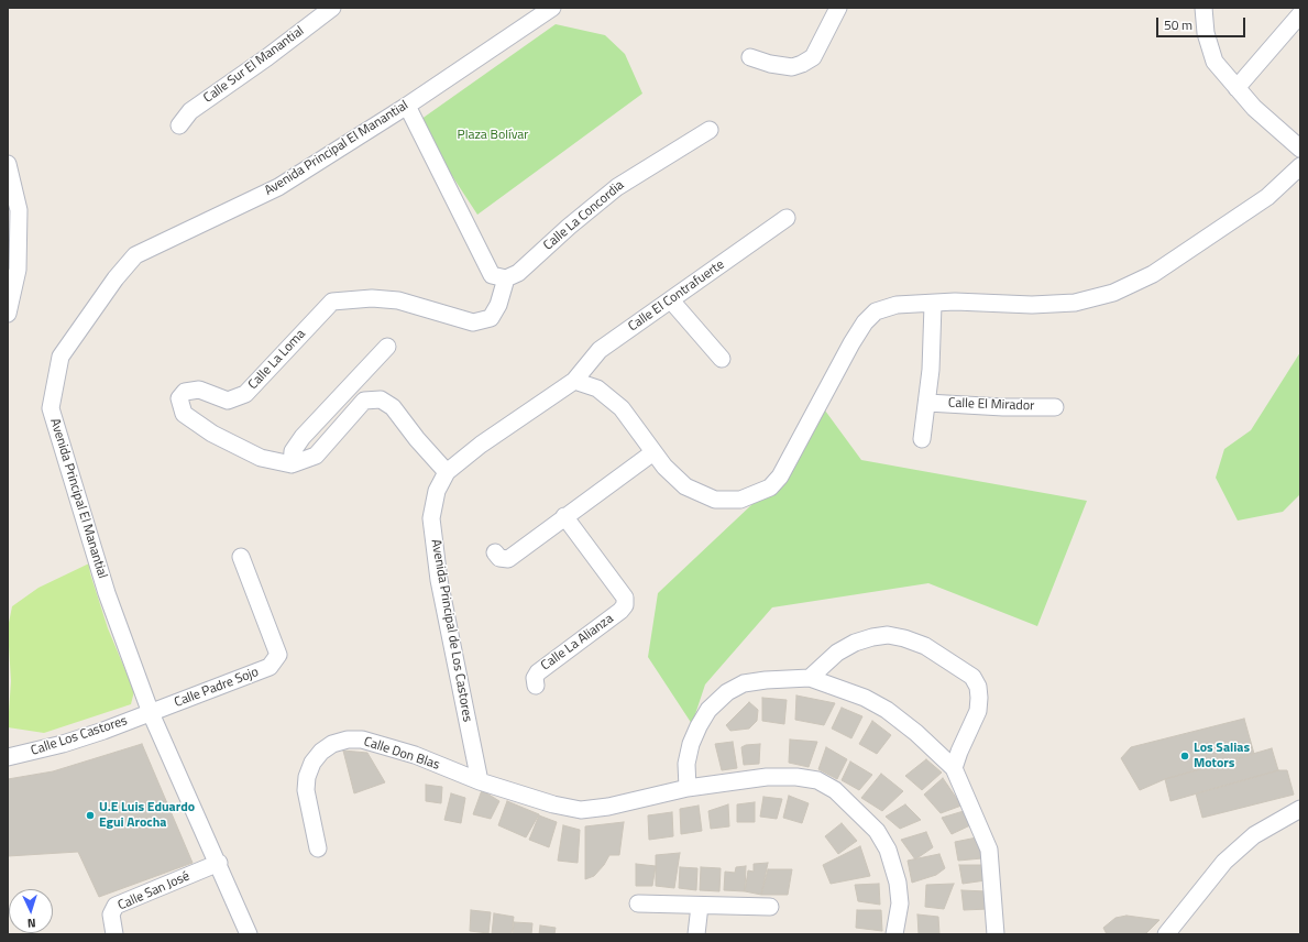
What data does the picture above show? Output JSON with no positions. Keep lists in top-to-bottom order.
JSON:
{
  "streets": {
    "street": [
      "Calle Sur El Manantial",
      "Avenida Principal El Manantial",
      "Calle La Concordia",
      "Calle El Contrafuerte",
      "Calle La Loma",
      "Calle El Mirador",
      "Avenida Principal de Los Castores",
      "Calle La Alianza",
      "Calle Padre Sojo",
      "Calle Los Castores",
      "Calle Don Blas",
      "Calle San José"
    ]
  },
  "crossings": [
    ["Avenida Principal El Manantial", "Calle Padre Sojo"],
    ["Avenida Principal El Manantial", "Calle Los Castores"],
    ["Avenida Principal El Manantial", "Calle San José"],
    ["Calle La Concordia", "Calle La Loma"],
    ["Calle El Contrafuerte", "Avenida Principal de Los Castores"],
    ["Avenida Principal de Los Castores", "Calle Don Blas"],
    ["Calle Padre Sojo", "Calle Los Castores"]
  ],
  "parks": ["Plaza Bolívar"],
  "places": ["Los Salias Motors", "U.E Luis Eduardo Egui Arocha"],
  "scale_bar": "50 m",
  "north": "bottom"
}
